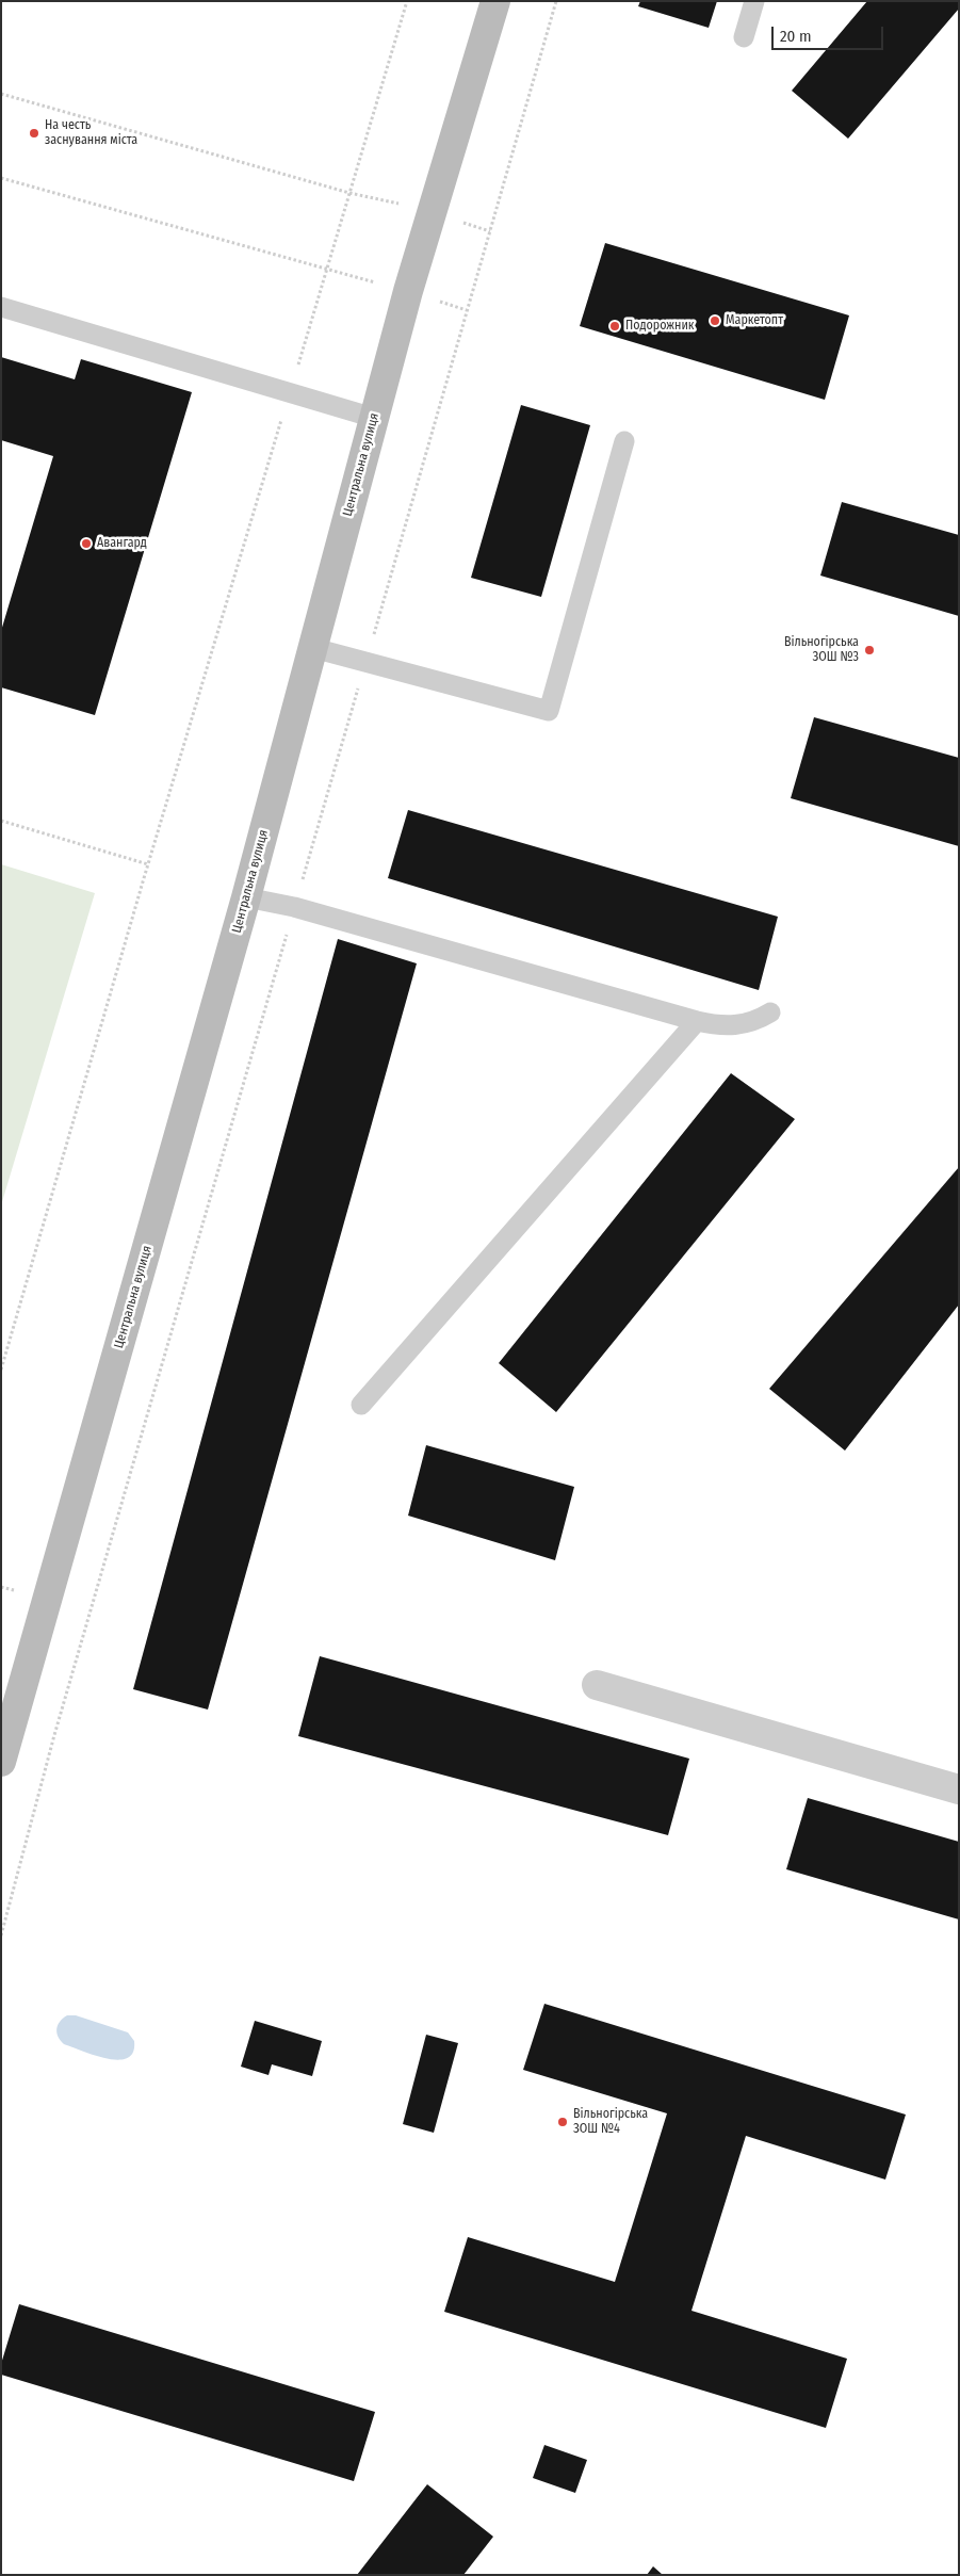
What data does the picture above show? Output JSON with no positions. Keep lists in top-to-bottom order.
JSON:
{
  "streets": {
    "main road": ["Центральна вулиця"]
  },
  "places": [
    "На честь заснування міста",
    "Маркетопт",
    "Подорожник",
    "Авангард",
    "Вільногірська ЗОШ №3",
    "Вільногірська ЗОШ №4"
  ],
  "scale_bar": "20 m"
}
